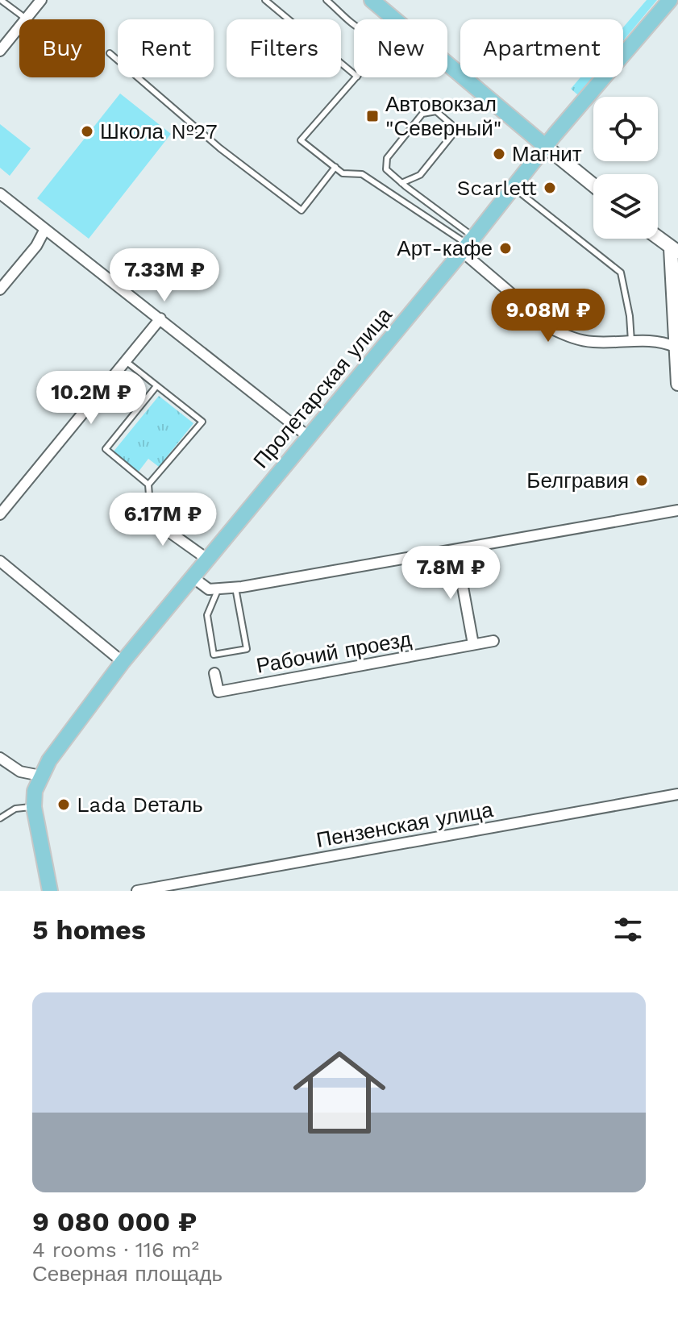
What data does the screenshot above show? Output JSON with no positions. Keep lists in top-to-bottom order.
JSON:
{
  "streets": {
    "main road": ["Пролетарская улица"],
    "street": ["Рабочий проезд", "Пензенская улица"]
  },
  "places": {
    "transit": ["Автовокзал \"Северный\""],
    "other": [
      "Школа №27",
      "Магнит",
      "Scarlett",
      "Арт-кафе",
      "Белгравия",
      "Lada Dеталь"
    ]
  },
  "page": {
    "chip": [
      "Buy",
      "Rent",
      "Filters",
      "New",
      "Apartment"
    ],
    "price": [
      "7.33M ₽",
      "9.08M ₽",
      "10.2M ₽",
      "6.17M ₽",
      "7.8M ₽"
    ],
    "heading": "5 homes",
    "list": [
      {
        "name": "9 080 000 ₽",
        "note": "4 rooms · 116 m² · Северная площадь"
      }
    ]
  }
}
